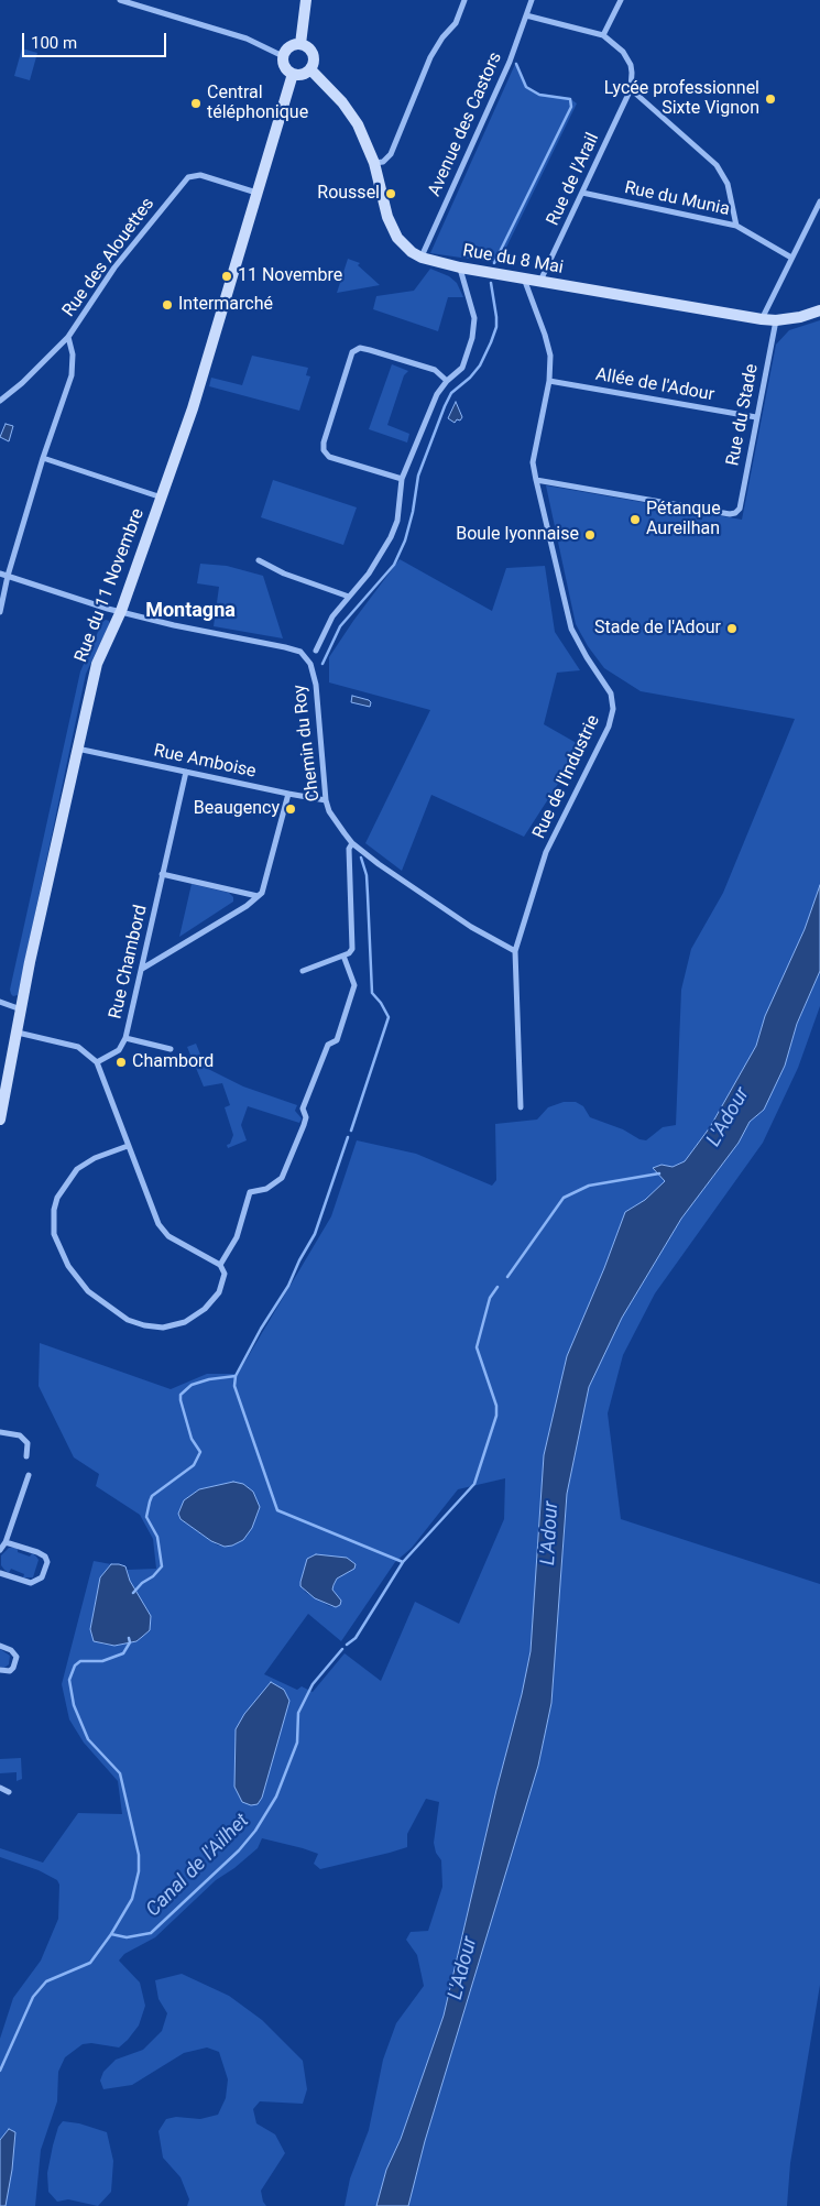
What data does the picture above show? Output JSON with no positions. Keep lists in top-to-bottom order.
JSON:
{
  "streets": {
    "street": [
      "Avenue des Castors",
      "Rue de l'Arail",
      "Rue du Munia",
      "Rue des Alouettes",
      "Rue du 8 Mai",
      "Allée de l'Adour",
      "Rue du Stade",
      "Rue du 11 Novembre",
      "Chemin du Roy",
      "Rue Amboise",
      "Rue de l'Industrie",
      "Rue Chambord"
    ]
  },
  "crossings": [
    ["Avenue des Castors", "Rue du 8 Mai"],
    ["Rue de l'Arail", "Rue du Munia"],
    ["Rue de l'Arail", "Rue du 8 Mai"],
    ["Rue des Alouettes", "Rue du 11 Novembre"],
    ["Rue du 8 Mai", "Rue du Stade"],
    ["Rue du 8 Mai", "Rue du 11 Novembre"],
    ["Rue du 8 Mai", "Rue de l'Industrie"],
    ["Allée de l'Adour", "Rue du Stade"],
    ["Allée de l'Adour", "Rue de l'Industrie"],
    ["Rue du Stade", "Rue de l'Industrie"],
    ["Rue du 11 Novembre", "Chemin du Roy"],
    ["Rue du 11 Novembre", "Rue Amboise"],
    ["Chemin du Roy", "Rue Amboise"],
    ["Chemin du Roy", "Rue de l'Industrie"],
    ["Rue Amboise", "Rue Chambord"]
  ],
  "districts": ["Montagna"],
  "water": ["L'Adour", "Canal de l'Ailhet"],
  "places": [
    "Lycée professionnel Sixte Vignon",
    "Central téléphonique",
    "Roussel",
    "11 Novembre",
    "Intermarché",
    "Pétanque Aureilhan",
    "Boule lyonnaise",
    "Stade de l'Adour",
    "Beaugency",
    "Chambord"
  ],
  "scale_bar": "100 m"
}
